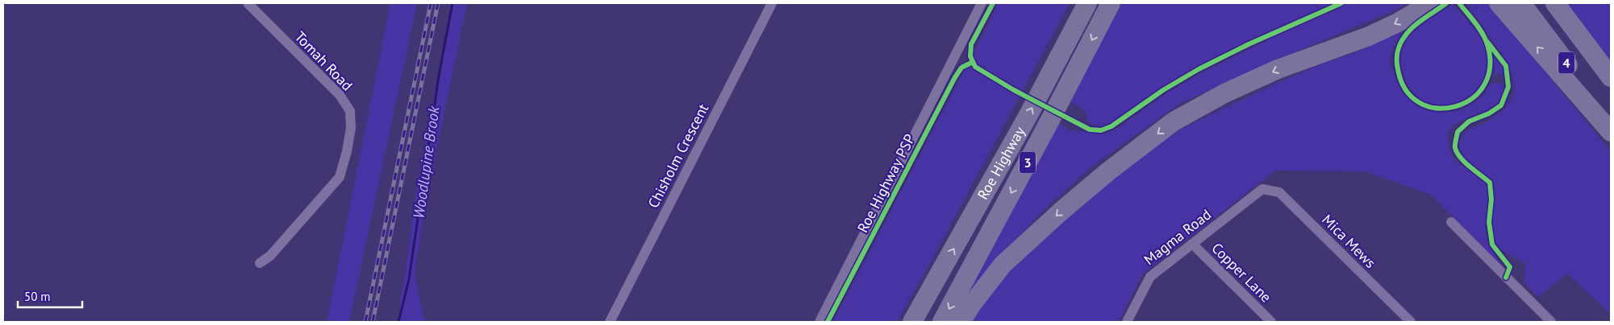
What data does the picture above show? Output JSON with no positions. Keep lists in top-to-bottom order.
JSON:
{
  "streets": {
    "highway": ["4", "3", "Roe Highway"],
    "street": [
      "Tomah Road",
      "Chisholm Crescent",
      "Magma Road",
      "Mica Mews",
      "Copper Lane"
    ],
    "cycle path": ["Roe Highway PSP"]
  },
  "crossings": [
    ["Magma Road", "Mica Mews"],
    ["Magma Road", "Copper Lane"]
  ],
  "water": ["Woodlupine Brook"],
  "scale_bar": "50 m"
}
